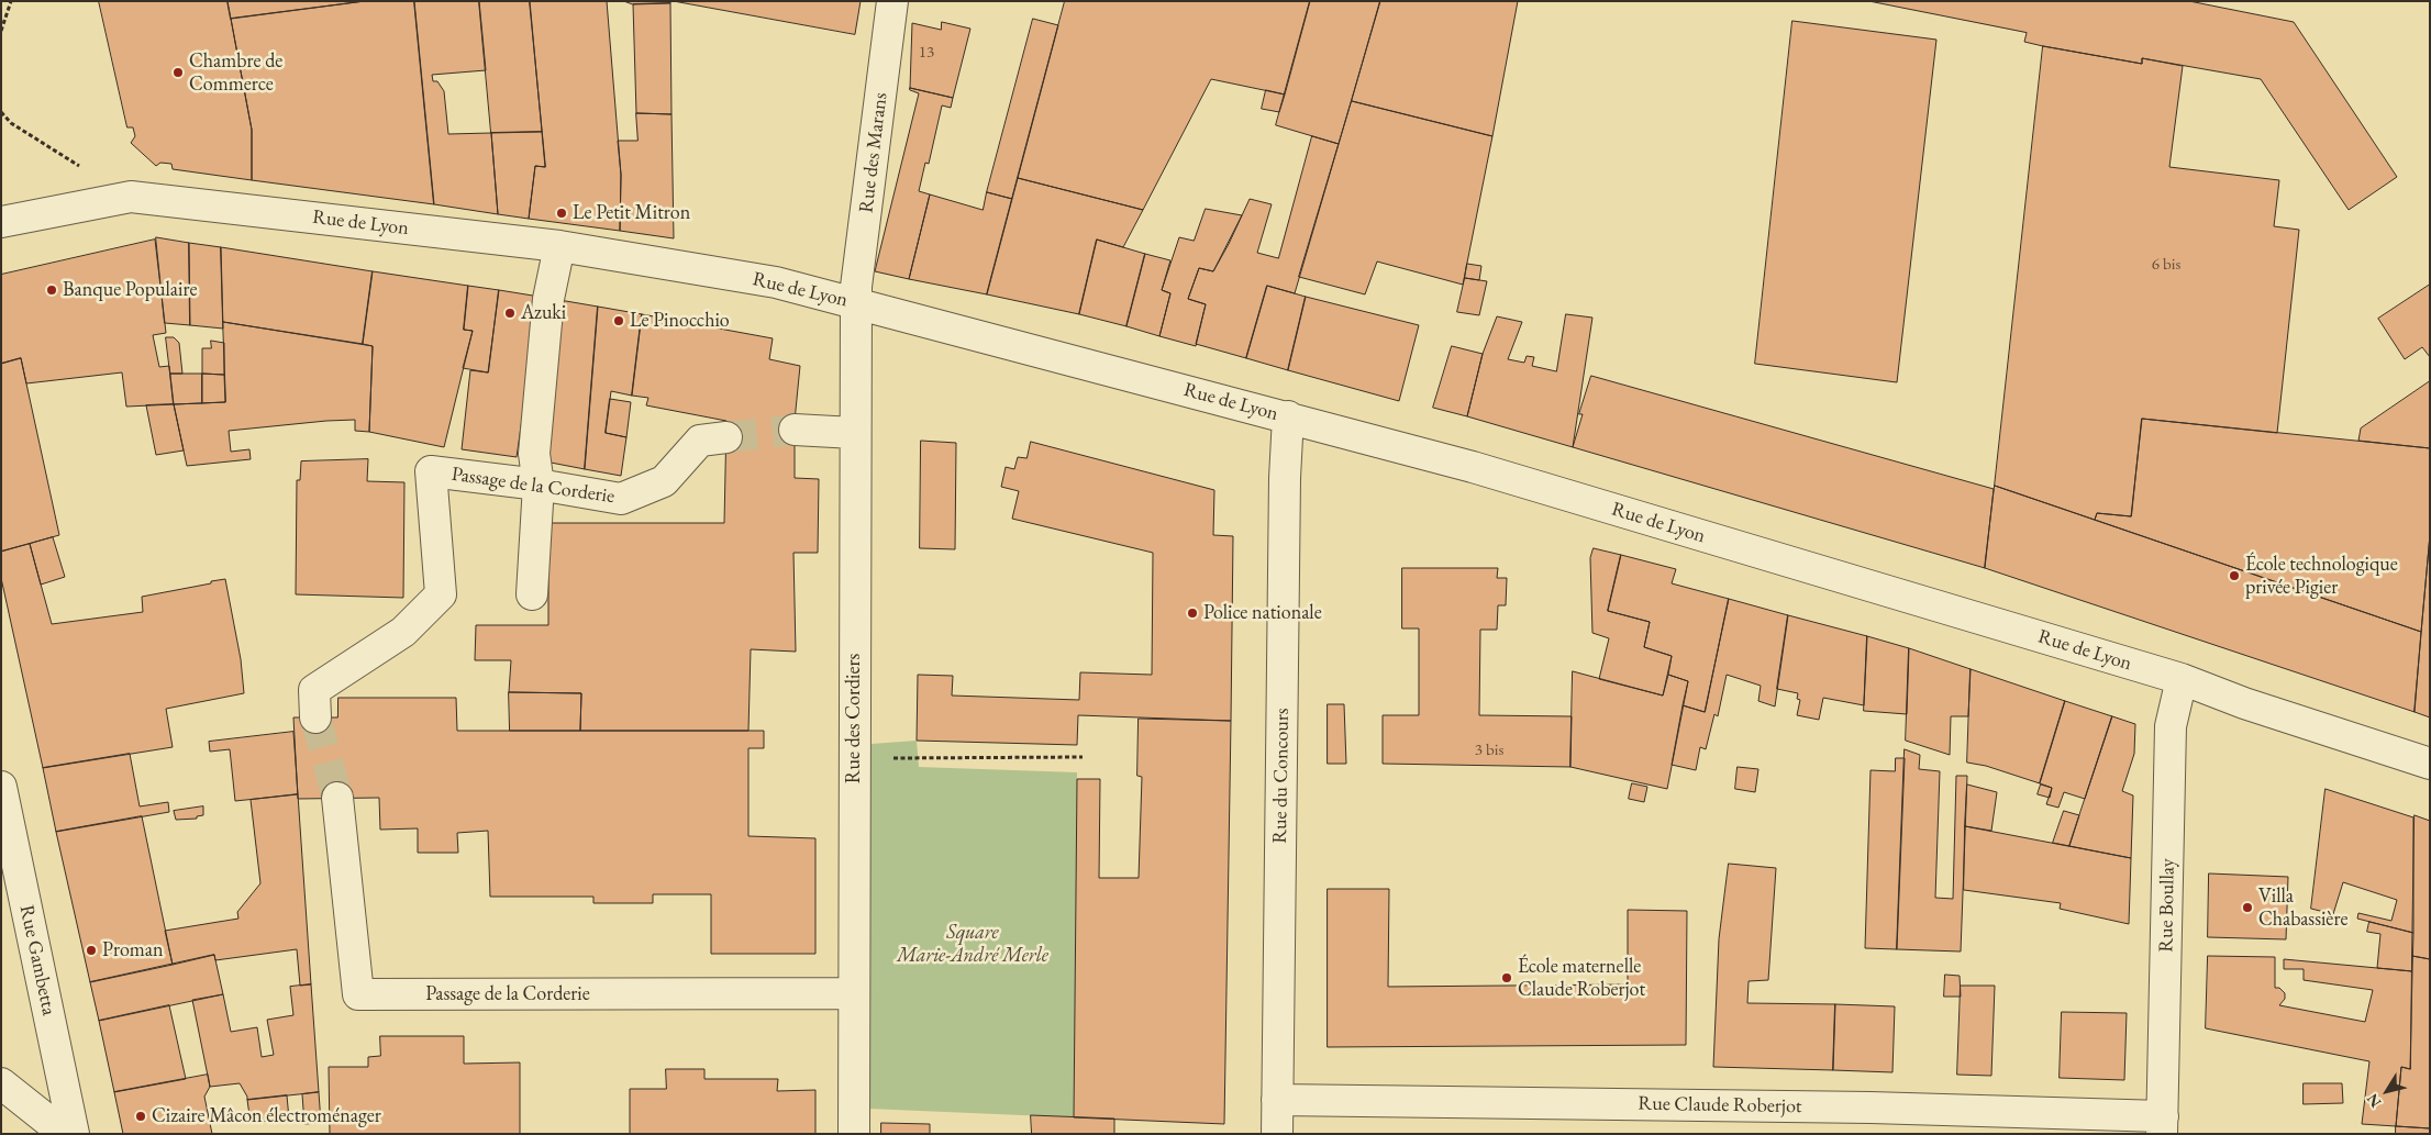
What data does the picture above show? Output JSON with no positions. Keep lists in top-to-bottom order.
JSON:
{
  "streets": {
    "street": [
      "Rue des Marans",
      "Rue de Lyon",
      "Passage de la Corderie",
      "Rue des Cordiers",
      "Rue du Concours",
      "Rue Boullay",
      "Rue Gambetta",
      "Rue Claude Roberjot"
    ]
  },
  "crossings": [
    ["Rue des Marans", "Rue de Lyon"],
    ["Rue des Marans", "Rue des Cordiers"],
    ["Rue de Lyon", "Rue des Cordiers"],
    ["Rue de Lyon", "Rue du Concours"],
    ["Rue de Lyon", "Rue Boullay"],
    ["Passage de la Corderie", "Rue des Cordiers"],
    ["Rue du Concours", "Rue Claude Roberjot"],
    ["Rue Boullay", "Rue Claude Roberjot"]
  ],
  "parks": ["Square Marie-André Merle"],
  "places": [
    "Chambre de Commerce",
    "Le Petit Mitron",
    "Banque Populaire",
    "Azuki",
    "Le Pinocchio",
    "École technologique privée Pigier",
    "Police nationale",
    "Villa Chabassière",
    "Proman",
    "École maternelle Claude Roberjot",
    "Cizaire Mâcon électroménager"
  ],
  "house_numbers": ["13", "6 bis", "3 bis"],
  "north": "bottom left"
}
